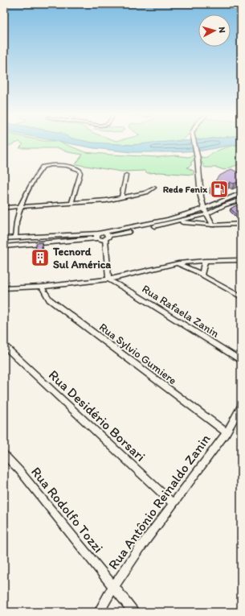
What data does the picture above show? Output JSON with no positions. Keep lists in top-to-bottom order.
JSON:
{
  "streets": {
    "street": [
      "Rua Rafaela Zanin",
      "Rua Sylvio Gumiere",
      "Rua Desidério Borsari",
      "Rua Antônio Reinaldo Zanin",
      "Rua Rodolfo Tozzi"
    ]
  },
  "crossings": [
    ["Rua Sylvio Gumiere", "Rua Antônio Reinaldo Zanin"],
    ["Rua Desidério Borsari", "Rua Antônio Reinaldo Zanin"],
    ["Rua Antônio Reinaldo Zanin", "Rua Rodolfo Tozzi"]
  ],
  "places": {
    "fuel station": ["Rede Fenix"],
    "building": ["Tecnord Sul América"]
  },
  "north": "right"
}
